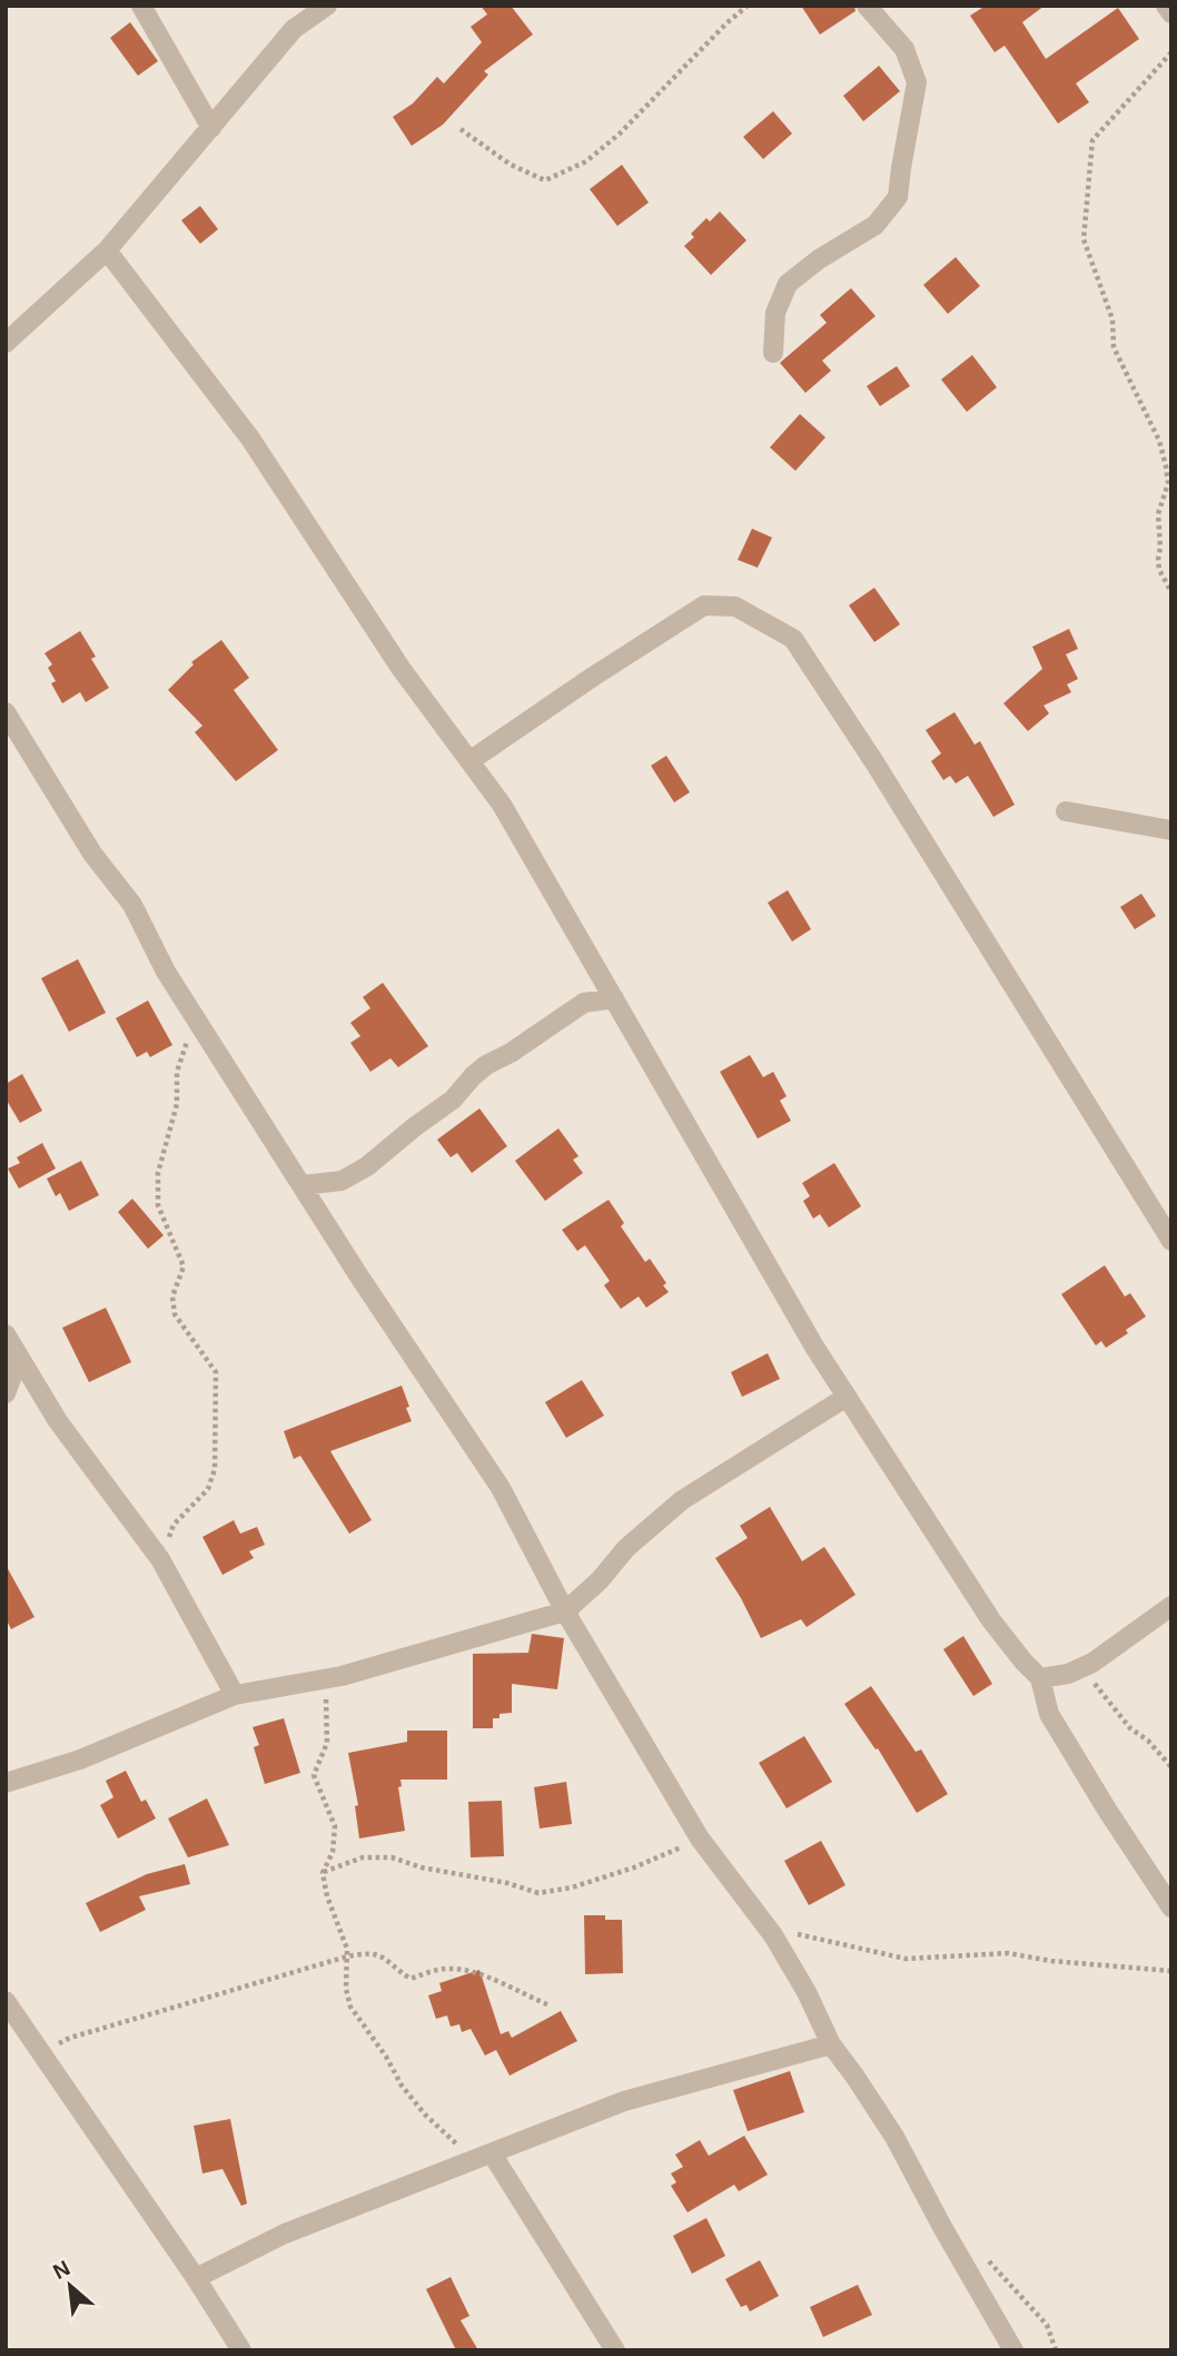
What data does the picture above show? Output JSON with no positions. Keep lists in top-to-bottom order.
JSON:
{
  "north": "top left"
}
